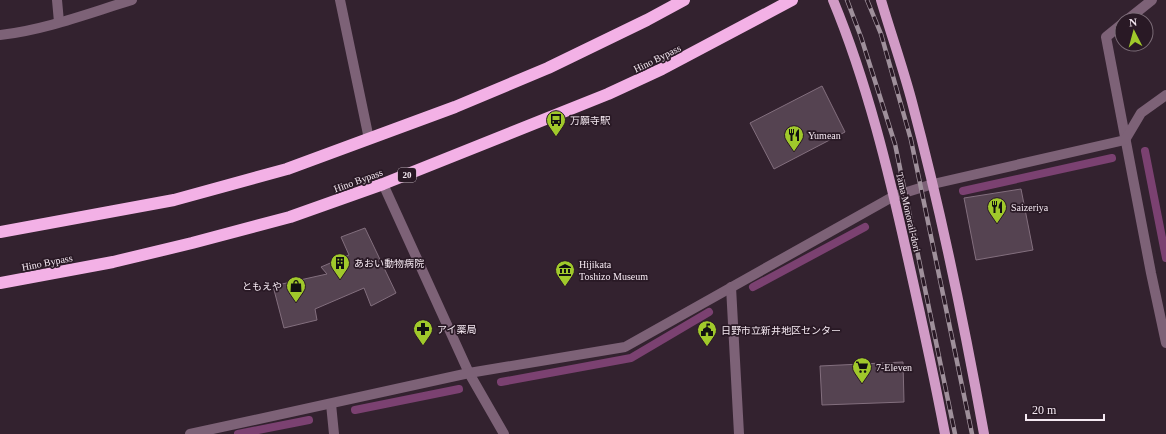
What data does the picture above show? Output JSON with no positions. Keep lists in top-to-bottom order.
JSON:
{
  "streets": {
    "highway": ["Hino Bypass", "20"],
    "main road": ["Tama Monorail-dori"]
  },
  "places": {
    "bus stop": ["万願寺駅"],
    "restaurant": ["Yumean", "Saizeriya"],
    "building": ["あおい動物病院"],
    "museum": ["Hijikata Toshizo Museum"],
    "shop": ["ともえや"],
    "pharmacy": ["アイ薬局"],
    "public building": ["日野市立新井地区センター"],
    "supermarket": ["7-Eleven"]
  },
  "scale_bar": "20 m",
  "north": "top"
}
